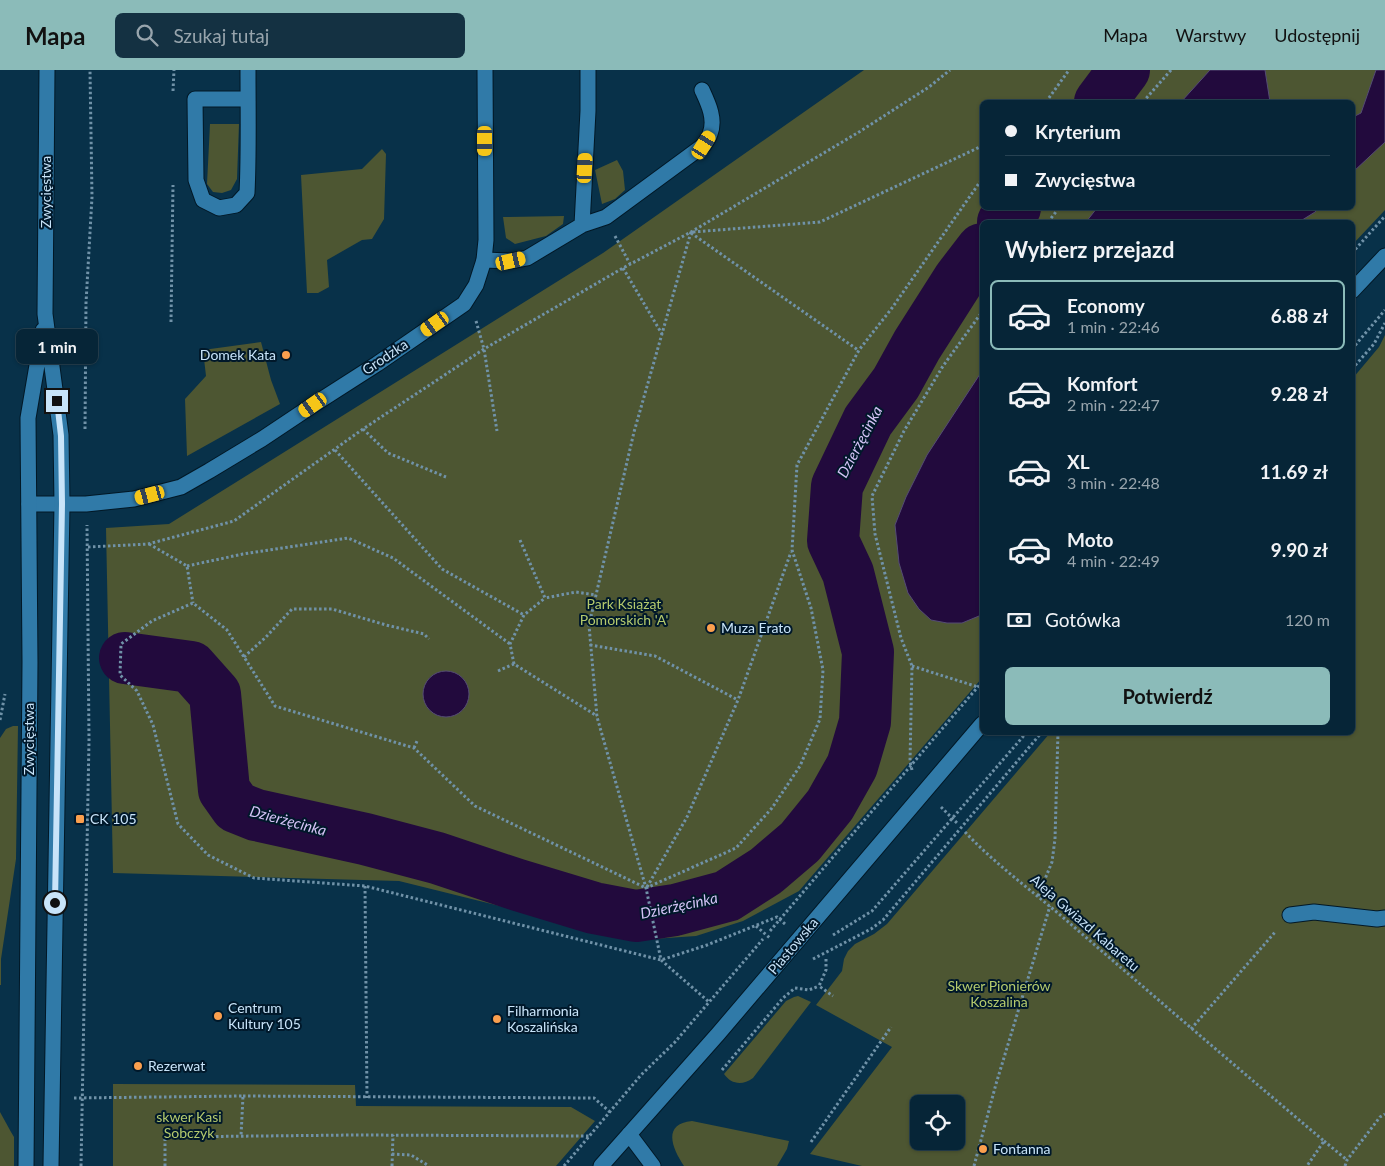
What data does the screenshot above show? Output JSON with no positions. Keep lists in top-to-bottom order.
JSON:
{
  "streets": {
    "street": ["Zwycięstwa", "Grodzka", "Piastowska"],
    "path": ["Aleja Gwiazd Kabaretu"]
  },
  "crossings": [
    ["Zwycięstwa", "Grodzka"]
  ],
  "water": ["Dzierżęcinka"],
  "parks": ["Park Książąt Pomorskich 'A'", "Skwer Pionierów Koszalina", "skwer Kasi Sobczyk"],
  "places": {
    "other": [
      "Domek Kata",
      "Muza Erato",
      "Centrum Kultury 105",
      "Filharmonia Koszalińska",
      "Rezerwat",
      "Fontanna"
    ],
    "transit": ["CK 105"]
  },
  "page": {
    "header": "Mapa",
    "search": "Szukaj tutaj",
    "nav": ["Mapa", "Warstwy", "Udostępnij"],
    "banner": ["Kryterium", "Zwycięstwa"],
    "heading": "Wybierz przejazd",
    "list": [
      {
        "name": "Economy",
        "note": "1 min · 22:46",
        "value": "6.88 zł"
      },
      {
        "name": "Komfort",
        "note": "2 min · 22:47",
        "value": "9.28 zł"
      },
      {
        "name": "XL",
        "note": "3 min · 22:48",
        "value": "11.69 zł"
      },
      {
        "name": "Moto",
        "note": "4 min · 22:49",
        "value": "9.90 zł"
      }
    ],
    "bubble": "1 min",
    "pay": ["Gotówka", "120 m"],
    "buttons": "Potwierdź"
  }
}
